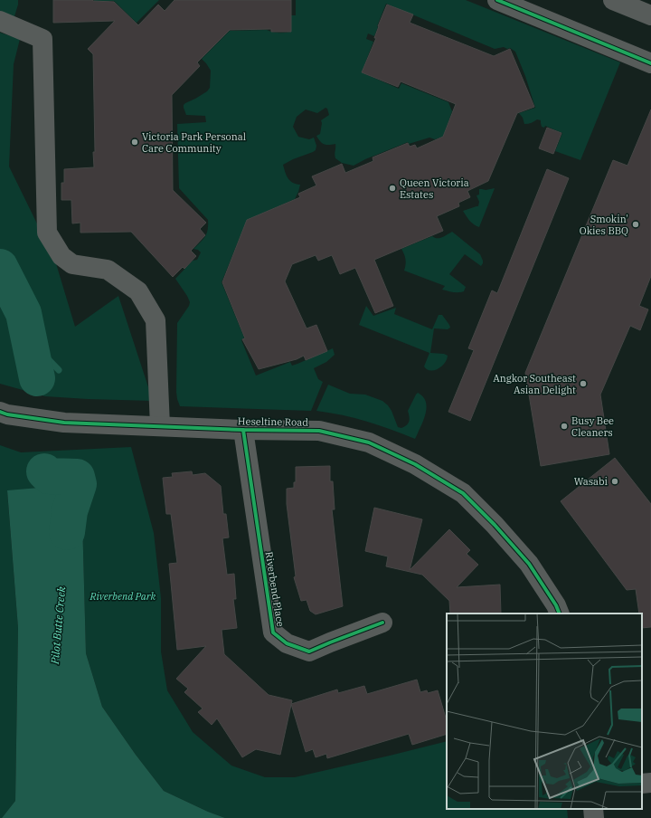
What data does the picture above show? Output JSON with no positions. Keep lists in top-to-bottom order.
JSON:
{
  "streets": {
    "street": ["Heseltine Road", "Riverbend Place"]
  },
  "crossings": [
    ["Heseltine Road", "Riverbend Place"]
  ],
  "water": ["Pilot Butte Creek"],
  "parks": ["Riverbend Park"],
  "places": [
    "Victoria Park Personal Care Community",
    "Queen Victoria Estates",
    "Smokin' Okies BBQ",
    "Angkor Southeast Asian Delight",
    "Busy Bee Cleaners",
    "Wasabi"
  ]
}
